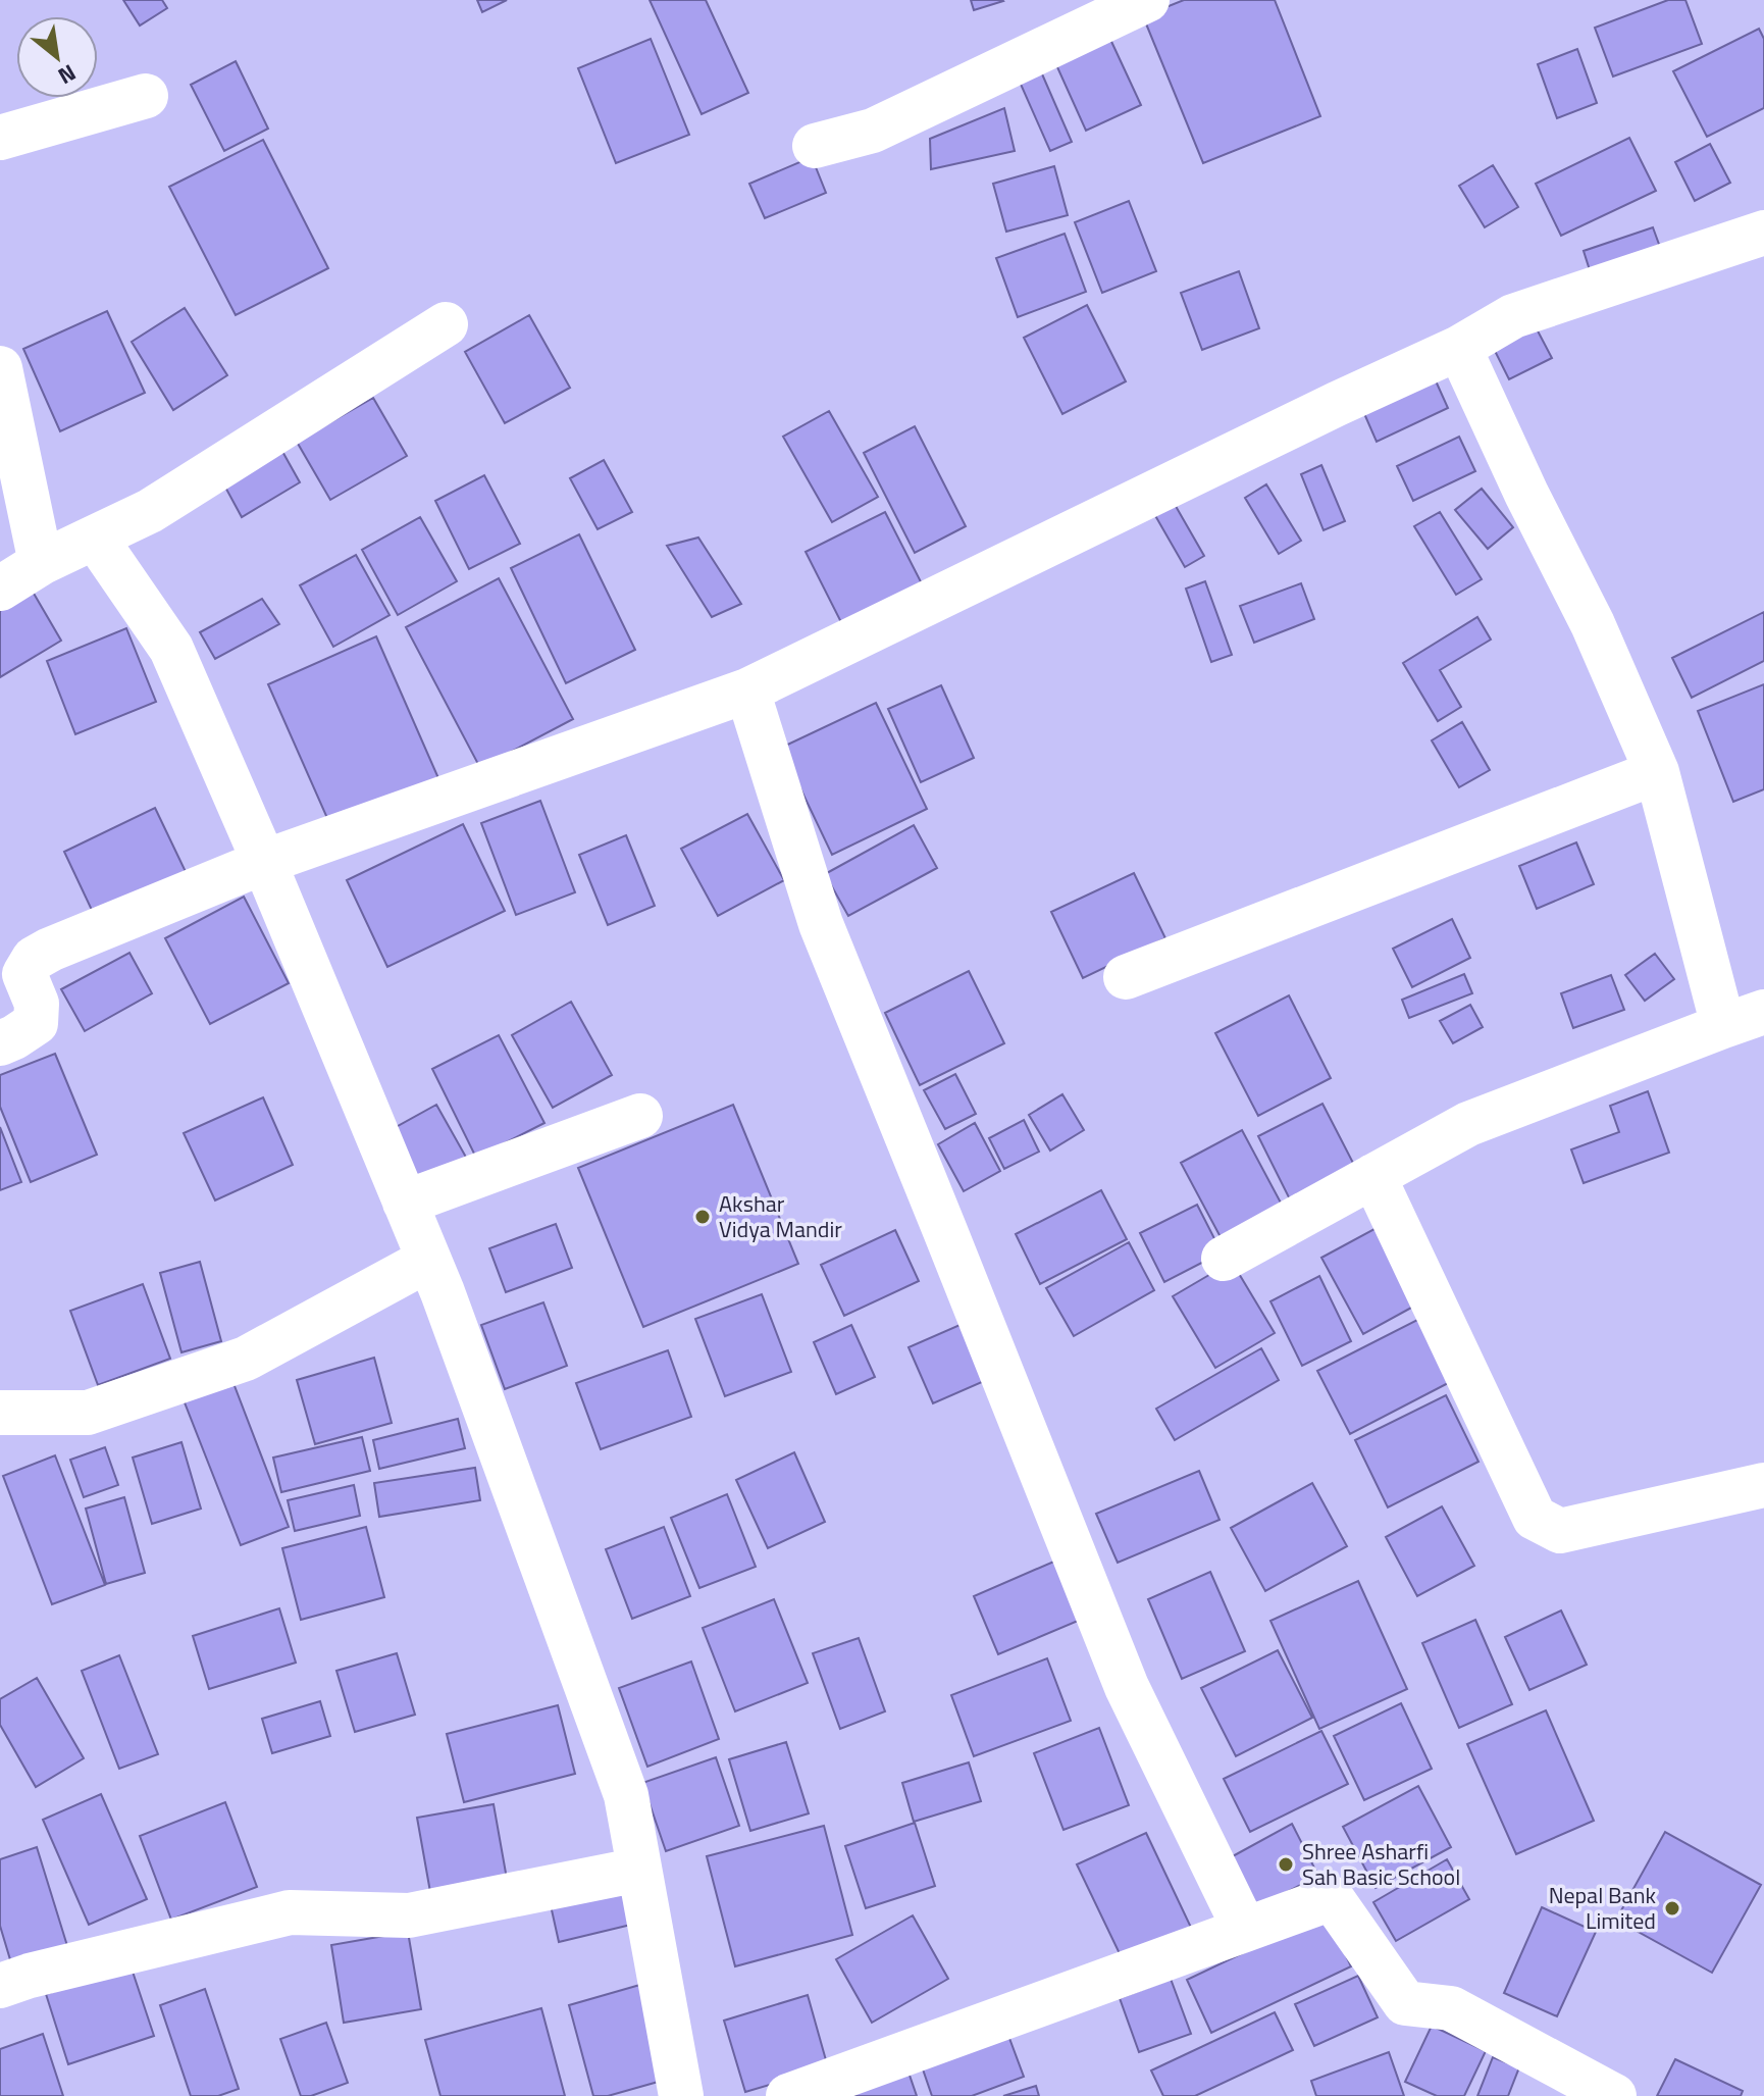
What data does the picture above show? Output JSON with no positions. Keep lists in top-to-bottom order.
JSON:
{
  "places": ["Akshar Vidya Mandir", "Shree Asharfi Sah Basic School", "Nepal Bank Limited"],
  "north": "bottom right"
}
